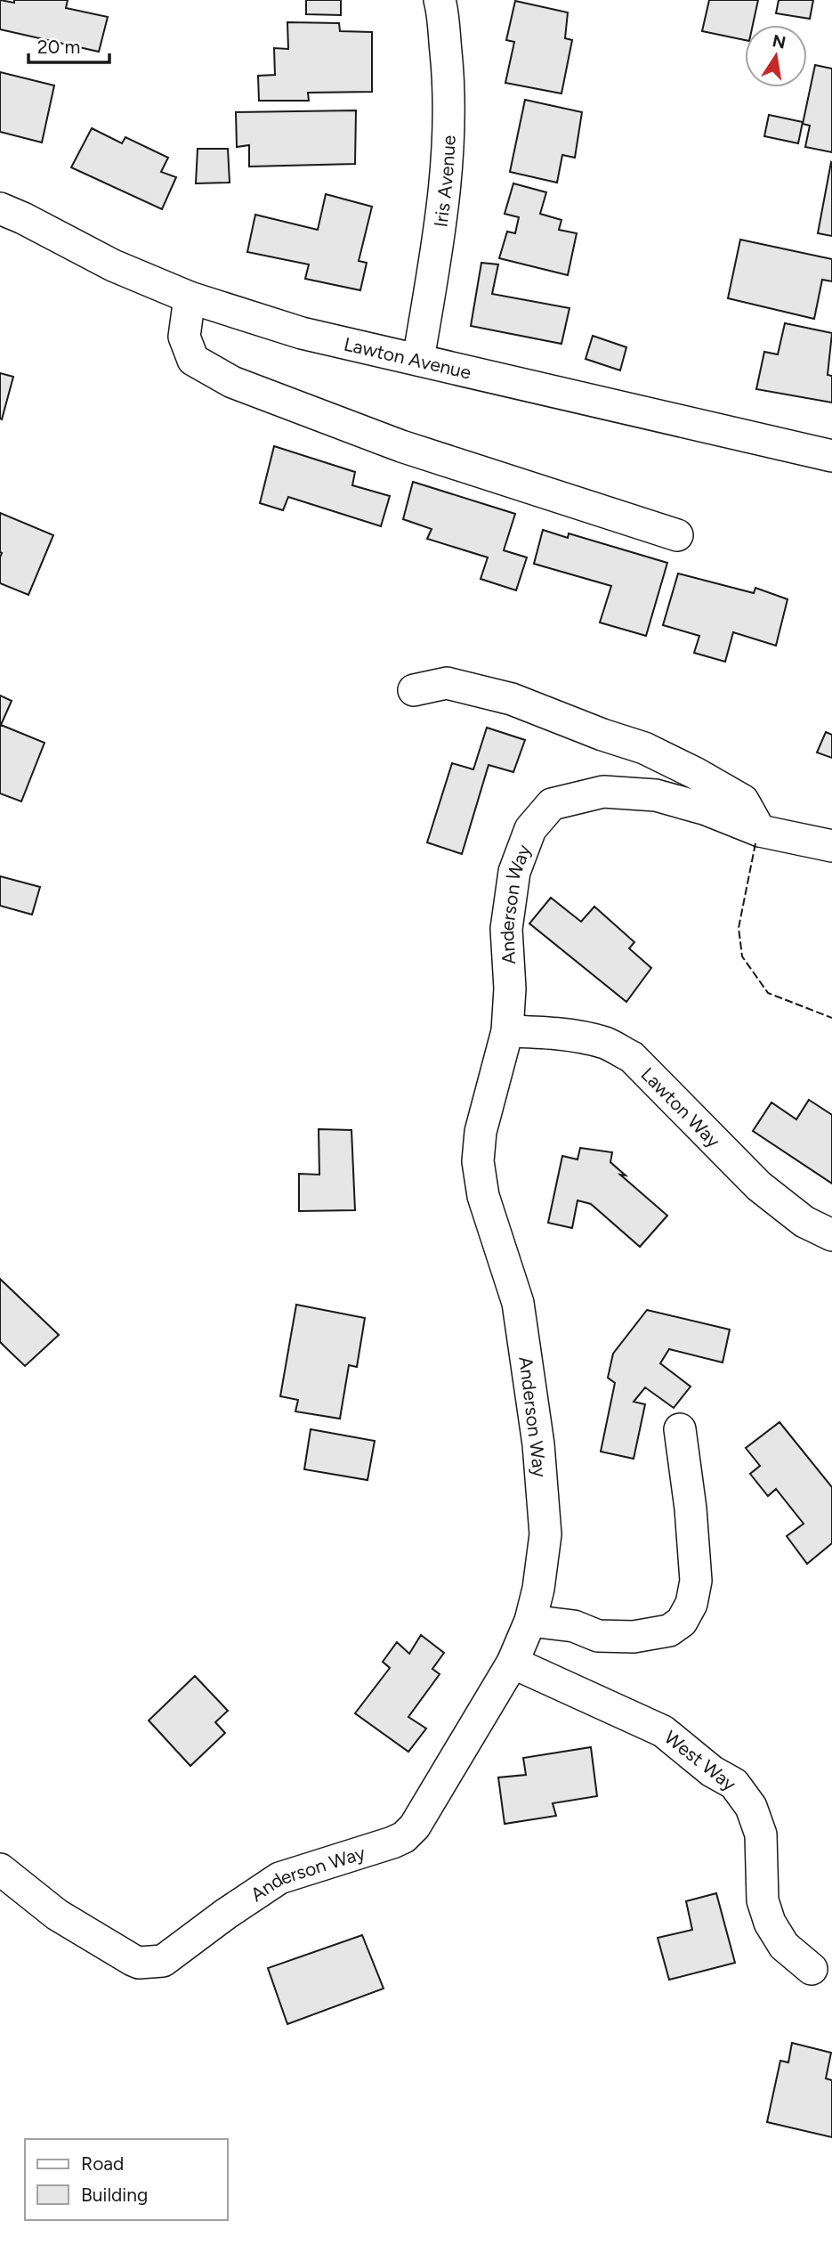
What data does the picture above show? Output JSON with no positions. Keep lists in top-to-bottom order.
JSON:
{
  "streets": {
    "street": [
      "Iris Avenue",
      "Lawton Avenue",
      "Anderson Way",
      "Lawton Way",
      "West Way"
    ]
  },
  "crossings": [
    ["Iris Avenue", "Lawton Avenue"],
    ["Anderson Way", "Lawton Way"],
    ["Anderson Way", "West Way"]
  ],
  "legend": ["Road", "Building"],
  "scale_bar": "20 m",
  "north": "top"
}
